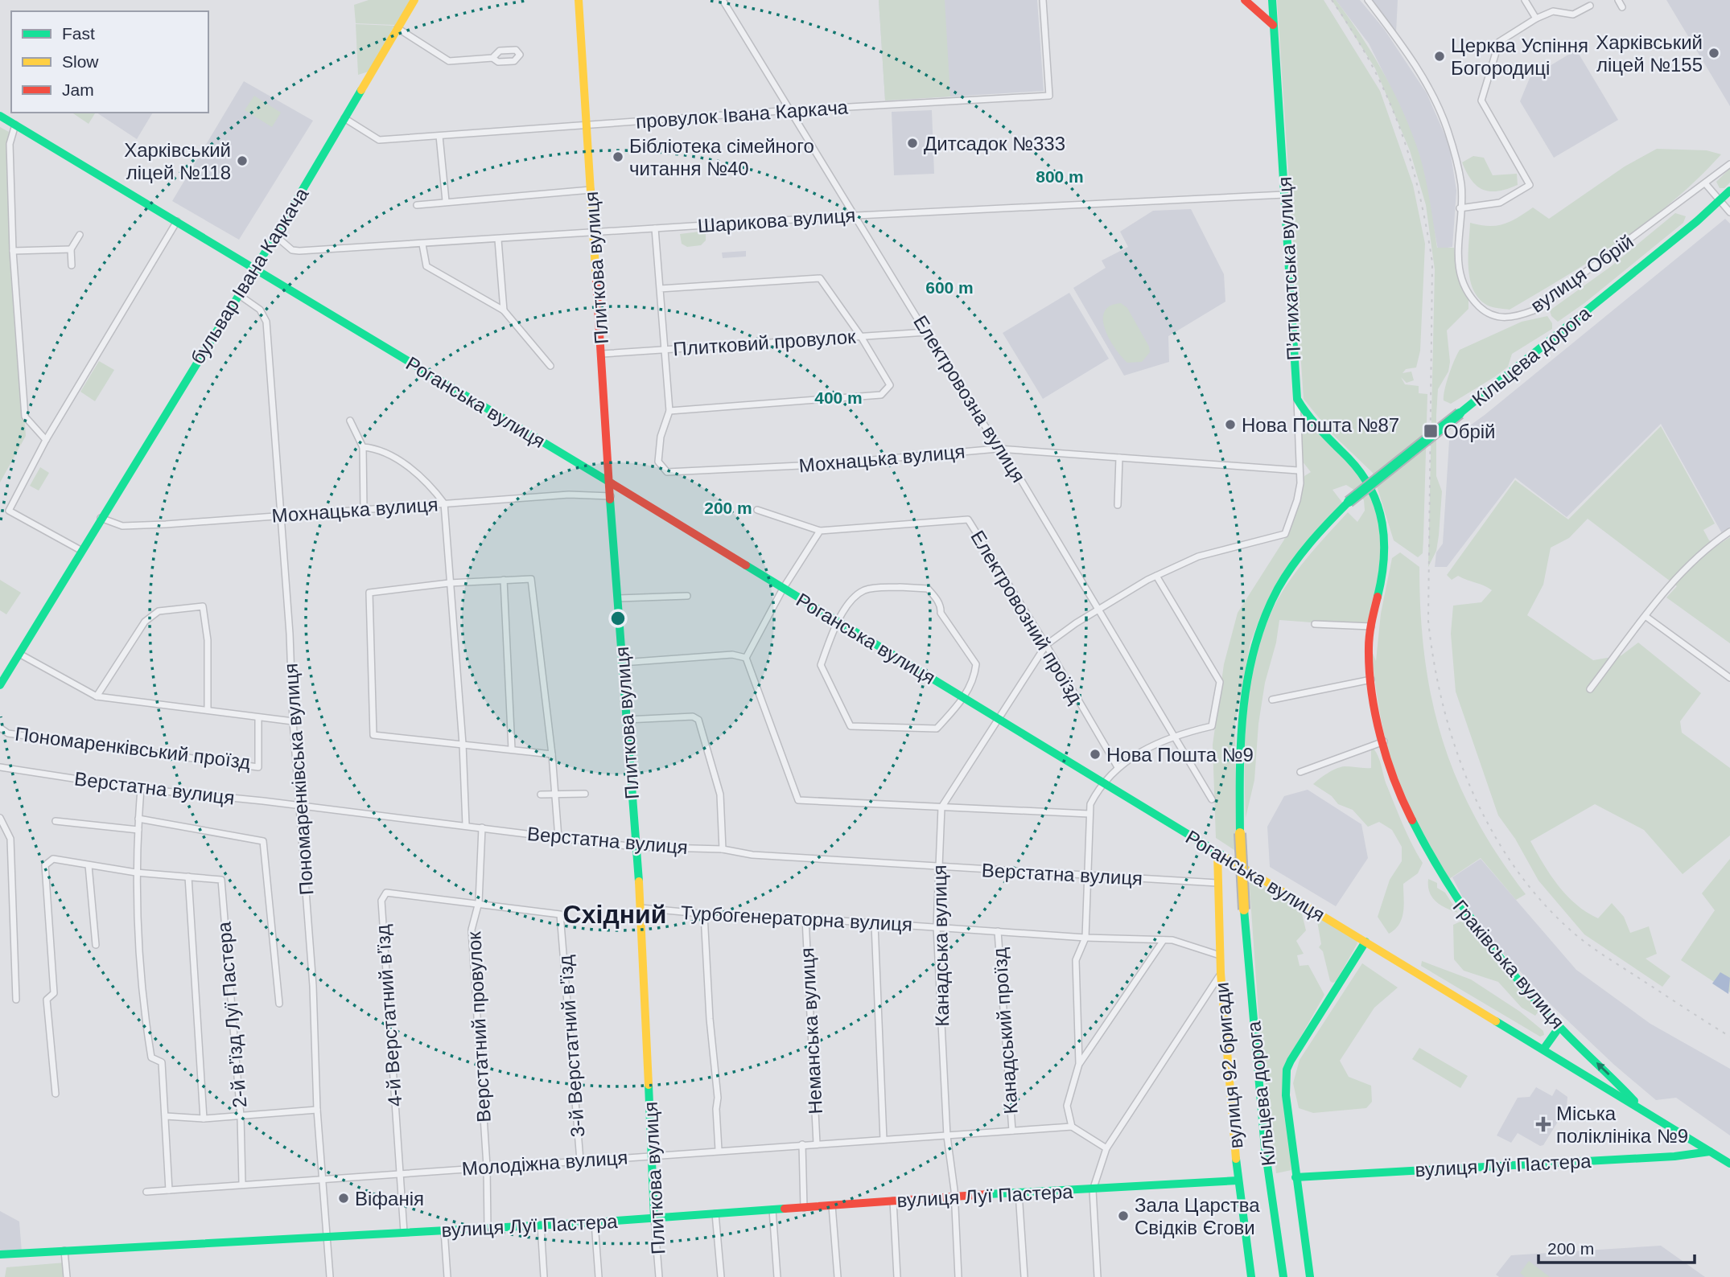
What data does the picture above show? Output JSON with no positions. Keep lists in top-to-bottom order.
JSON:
{
  "streets": {
    "main road": [
      "Плиткова вулиця",
      "П’ятихатська вулиця",
      "бульвар Івана Каркача",
      "Кільцева дорога",
      "Роганська вулиця",
      "Граківська вулиця",
      "вулиця 92 бригади",
      "вулиця Луї Пастера"
    ],
    "street": [
      "провулок Івана Каркача",
      "Шарикова вулиця",
      "вулиця Обрій",
      "Плитковий провулок",
      "Електровозна вулиця",
      "Мохнацька вулиця",
      "Електровозний проїзд",
      "Пономаренківський проїзд",
      "Пономаренківська вулиця",
      "Верстатна вулиця",
      "Турбогенераторна вулиця",
      "Канадська вулиця",
      "2-й в’їзд Луї Пастера",
      "4-й Верстатний в’їзд",
      "Верстатний провулок",
      "Неманська вулиця",
      "Канадський проїзд",
      "3-й Верстатний в’їзд",
      "Молодіжна вулиця"
    ]
  },
  "crossings": [
    ["провулок Івана Каркача", "Плиткова вулиця"],
    ["провулок Івана Каркача", "бульвар Івана Каркача"],
    ["провулок Івана Каркача", "Електровозна вулиця"],
    ["Шарикова вулиця", "Плиткова вулиця"],
    ["Шарикова вулиця", "П’ятихатська вулиця"],
    ["Шарикова вулиця", "бульвар Івана Каркача"],
    ["Шарикова вулиця", "Електровозна вулиця"],
    ["Плиткова вулиця", "Плитковий провулок"],
    ["Плиткова вулиця", "Роганська вулиця"],
    ["Плиткова вулиця", "Мохнацька вулиця"],
    ["Плиткова вулиця", "Верстатна вулиця"],
    ["Плиткова вулиця", "Турбогенераторна вулиця"],
    ["Плиткова вулиця", "Молодіжна вулиця"],
    ["Плиткова вулиця", "вулиця Луї Пастера"],
    ["П’ятихатська вулиця", "Мохнацька вулиця"],
    ["П’ятихатська вулиця", "Граківська вулиця"],
    ["бульвар Івана Каркача", "Роганська вулиця"],
    ["бульвар Івана Каркача", "Мохнацька вулиця"],
    ["бульвар Івана Каркача", "Пономаренківська вулиця"],
    ["Плитковий провулок", "Електровозна вулиця"],
    ["Електровозна вулиця", "Мохнацька вулиця"],
    ["Роганська вулиця", "Канадська вулиця"],
    ["Роганська вулиця", "Граківська вулиця"],
    ["Роганська вулиця", "вулиця 92 бригади"],
    ["Роганська вулиця", "вулиця Луї Пастера"],
    ["Мохнацька вулиця", "Пономаренківська вулиця"],
    ["Електровозний проїзд", "Канадська вулиця"],
    ["Пономаренківська вулиця", "Верстатна вулиця"],
    ["Пономаренківська вулиця", "Молодіжна вулиця"],
    ["Пономаренківська вулиця", "вулиця Луї Пастера"],
    ["Верстатна вулиця", "Канадська вулиця"],
    ["Верстатна вулиця", "Верстатний провулок"],
    ["Верстатна вулиця", "вулиця 92 бригади"],
    ["Турбогенераторна вулиця", "Канадська вулиця"],
    ["Турбогенераторна вулиця", "Неманська вулиця"],
    ["Турбогенераторна вулиця", "Канадський проїзд"],
    ["Турбогенераторна вулиця", "вулиця 92 бригади"],
    ["Канадська вулиця", "Молодіжна вулиця"],
    ["Канадська вулиця", "вулиця Луї Пастера"],
    ["2-й в’їзд Луї Пастера", "Молодіжна вулиця"],
    ["4-й Верстатний в’їзд", "Верстатний провулок"],
    ["4-й Верстатний в’їзд", "3-й Верстатний в’їзд"],
    ["4-й Верстатний в’їзд", "Молодіжна вулиця"],
    ["4-й Верстатний в’їзд", "вулиця Луї Пастера"],
    ["Верстатний провулок", "3-й Верстатний в’їзд"],
    ["Верстатний провулок", "Молодіжна вулиця"],
    ["Верстатний провулок", "вулиця Луї Пастера"],
    ["Неманська вулиця", "Молодіжна вулиця"],
    ["Канадський проїзд", "Молодіжна вулиця"],
    ["3-й Верстатний в’їзд", "Молодіжна вулиця"],
    ["вулиця 92 бригади", "вулиця Луї Пастера"]
  ],
  "districts": ["Східний"],
  "places": {
    "other": [
      "Харківський ліцей №155",
      "Церква Успіння Богородиці",
      "Дитсадок №333",
      "Бібліотека сімейного читання №40",
      "Харківський ліцей №118",
      "Нова Пошта №87",
      "Нова Пошта №9",
      "Віфанія",
      "Зала Царства Свідків Єгови"
    ],
    "transit": ["Обрій"],
    "health": ["Міська поліклініка №9"]
  },
  "legend": ["Fast", "Slow", "Jam"],
  "scale_bar": "200 m",
  "rings": [
    "800 m",
    "600 m",
    "400 m",
    "200 m"
  ]
}
